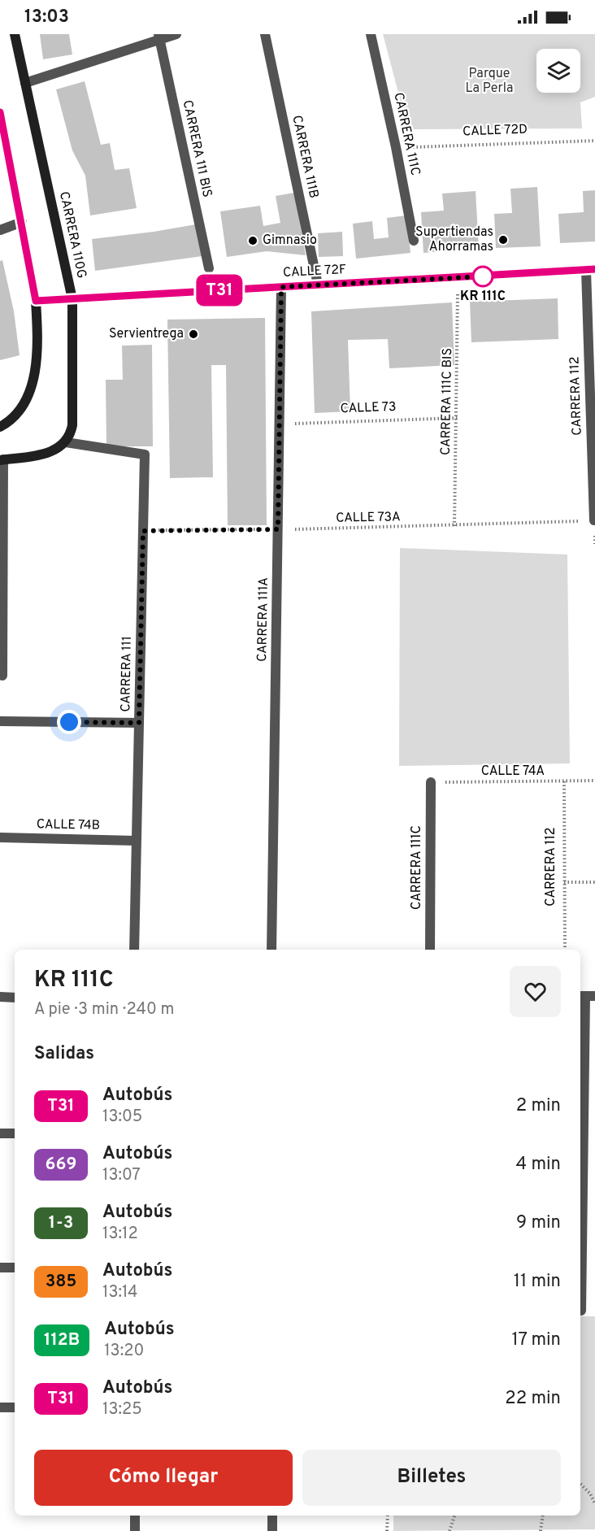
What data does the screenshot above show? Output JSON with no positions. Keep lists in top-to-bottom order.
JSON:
{
  "streets": {
    "main road": ["CARRERA 110G", "CALLE 72F"],
    "street": [
      "CARRERA 111C",
      "CARRERA 111 BIS",
      "CARRERA 111B",
      "CARRERA 112",
      "CARRERA 111A",
      "CARRERA 111",
      "CALLE 74B"
    ],
    "path": [
      "CALLE 72D",
      "CARRERA 111C BIS",
      "CALLE 73",
      "CALLE 73A",
      "CALLE 74A"
    ]
  },
  "crossings": [
    ["CALLE 72D", "CARRERA 111C"],
    ["CARRERA 111C", "CALLE 74A"],
    ["CARRERA 111B", "CALLE 72F"],
    ["CARRERA 110G", "CALLE 72F"],
    ["CARRERA 110G", "CARRERA 111"],
    ["CALLE 72F", "CARRERA 112"],
    ["CALLE 72F", "CARRERA 111C BIS"],
    ["CALLE 72F", "CARRERA 111A"],
    ["CARRERA 112", "CALLE 73A"],
    ["CARRERA 112", "CALLE 74A"],
    ["CARRERA 111C BIS", "CALLE 73"],
    ["CARRERA 111C BIS", "CALLE 73A"],
    ["CALLE 73", "CARRERA 111A"],
    ["CALLE 73A", "CARRERA 111A"],
    ["CALLE 73A", "CARRERA 111"],
    ["CARRERA 111", "CALLE 74B"]
  ],
  "parks": ["Parque La Perla"],
  "places": [
    "Supertiendas Ahorramas",
    "Gimnasio",
    "KR 111C",
    "Servientrega"
  ],
  "lines": ["bus line T31"],
  "page": {
    "status": "13:03",
    "on_map": "T31",
    "heading": [
      ["KR 111C", "A pie · 3 min · 240 m"],
      "Salidas"
    ],
    "list": [
      {
        "mark": "T31",
        "name": "Autobús",
        "note": "13:05",
        "value": "2 min"
      },
      {
        "mark": "669",
        "name": "Autobús",
        "note": "13:07",
        "value": "4 min"
      },
      {
        "mark": "1-3",
        "name": "Autobús",
        "note": "13:12",
        "value": "9 min"
      },
      {
        "mark": "385",
        "name": "Autobús",
        "note": "13:14",
        "value": "11 min"
      },
      {
        "mark": "112B",
        "name": "Autobús",
        "note": "13:20",
        "value": "17 min"
      },
      {
        "mark": "T31",
        "name": "Autobús",
        "note": "13:25",
        "value": "22 min"
      }
    ],
    "buttons": ["Cómo llegar", "Billetes"]
  }
}
